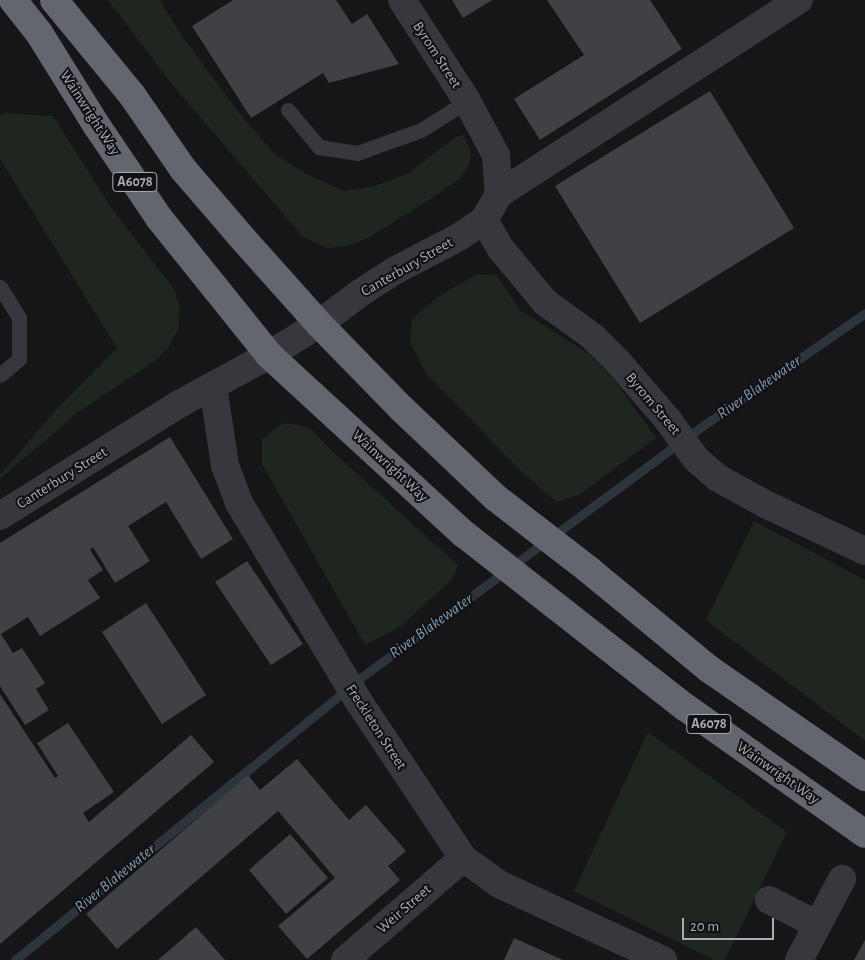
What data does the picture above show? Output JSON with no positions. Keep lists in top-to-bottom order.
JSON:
{
  "streets": {
    "highway": ["Wainwright Way", "A6078"],
    "street": [
      "Byrom Street",
      "Canterbury Street",
      "Freckleton Street",
      "Weir Street"
    ]
  },
  "crossings": [
    ["Byrom Street", "Canterbury Street"],
    ["Wainwright Way", "Canterbury Street"],
    ["A6078", "Canterbury Street"],
    ["Canterbury Street", "Freckleton Street"],
    ["Freckleton Street", "Weir Street"]
  ],
  "water": ["River Blakewater"],
  "scale_bar": "20 m"
}
